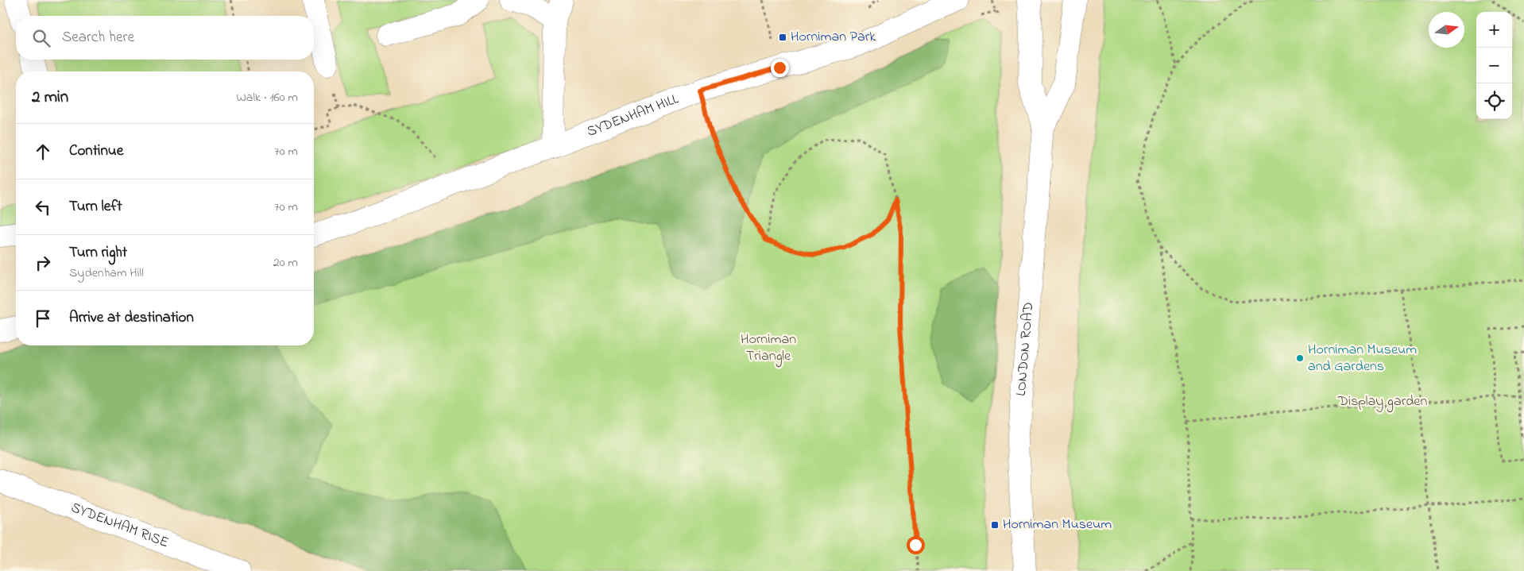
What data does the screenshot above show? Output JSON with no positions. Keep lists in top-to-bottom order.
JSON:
{
  "streets": {
    "main road": ["SYDENHAM HILL", "LONDON ROAD", "SYDENHAM RISE"]
  },
  "parks": ["Horniman Triangle", "Display garden"],
  "places": {
    "transit": ["Horniman Park", "Horniman Museum"],
    "other": ["Horniman Museum and Gardens"]
  },
  "north": "right",
  "page": {
    "map_buttons": ["+", "−"],
    "search": "Search here",
    "heading": ["2 min", "Walk · 160 m"],
    "list": [
      ["Continue", "70 m"],
      ["Turn left", "70 m"],
      ["Turn right", "Sydenham Hill", "20 m"],
      "Arrive at destination"
    ]
  }
}
